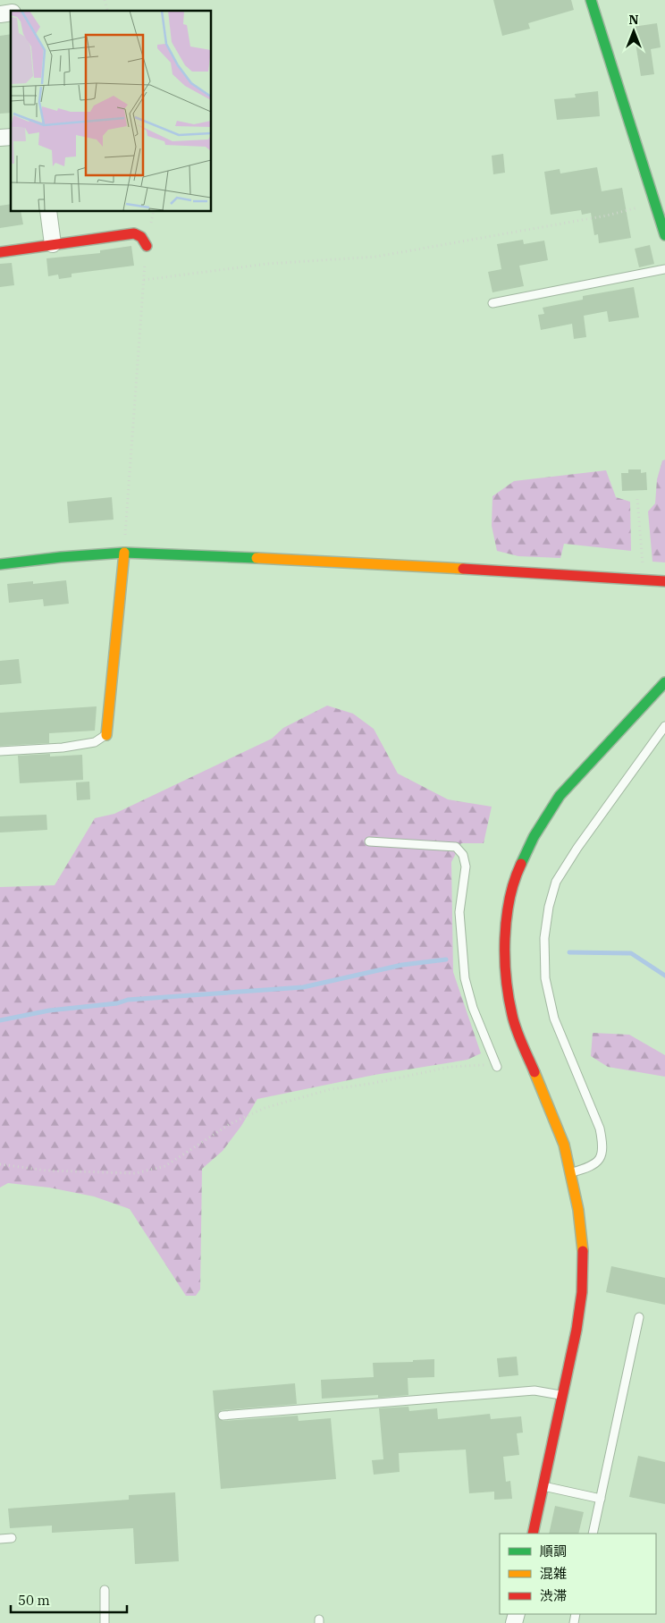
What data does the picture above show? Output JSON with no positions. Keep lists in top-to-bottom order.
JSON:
{
  "legend": ["順調", "混雑", "渋滞"],
  "scale_bar": "50 m",
  "north": "top"
}
